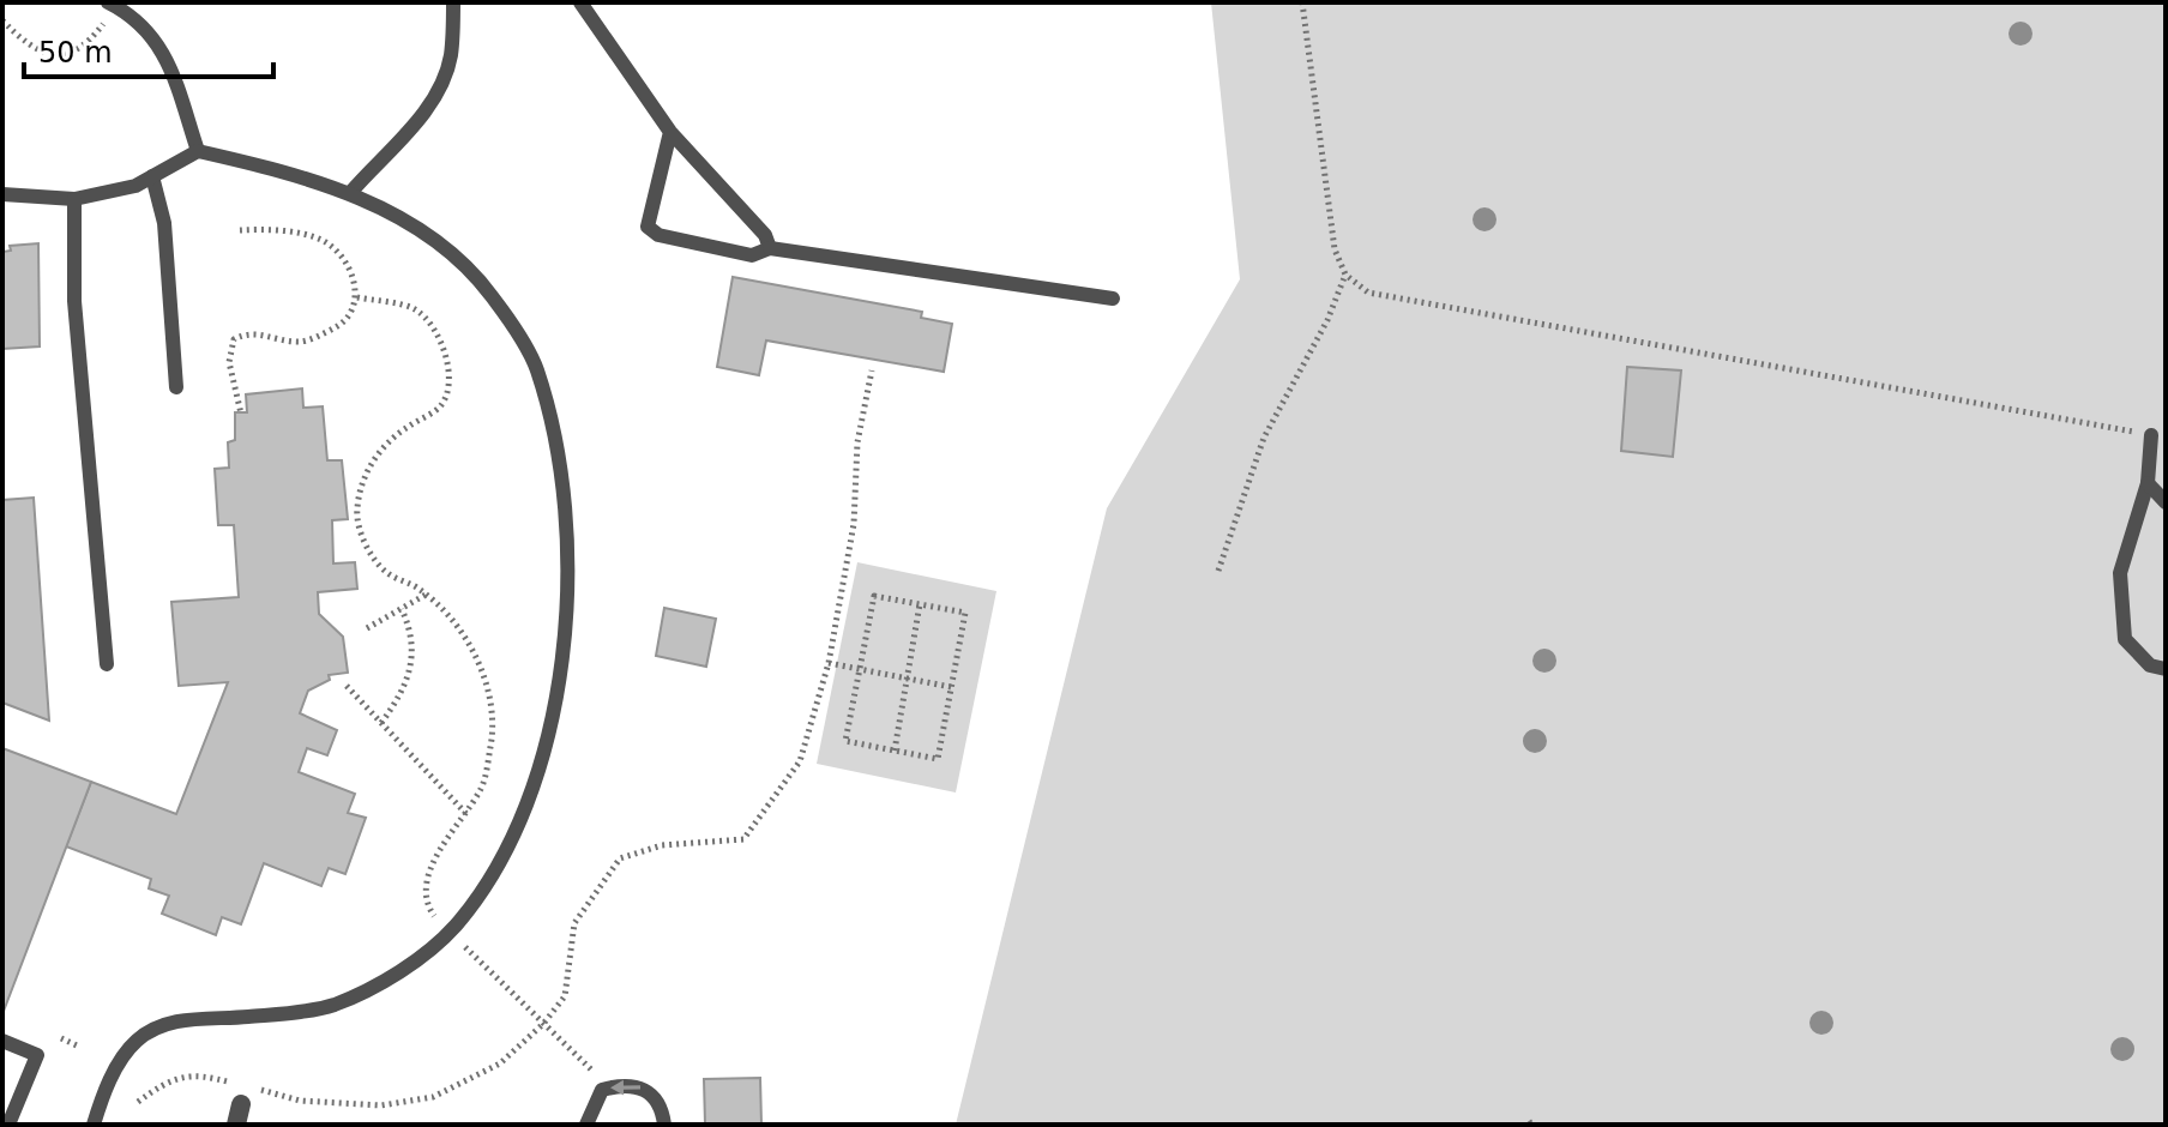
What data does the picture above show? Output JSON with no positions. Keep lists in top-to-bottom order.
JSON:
{
  "scale_bar": "50 m"
}
